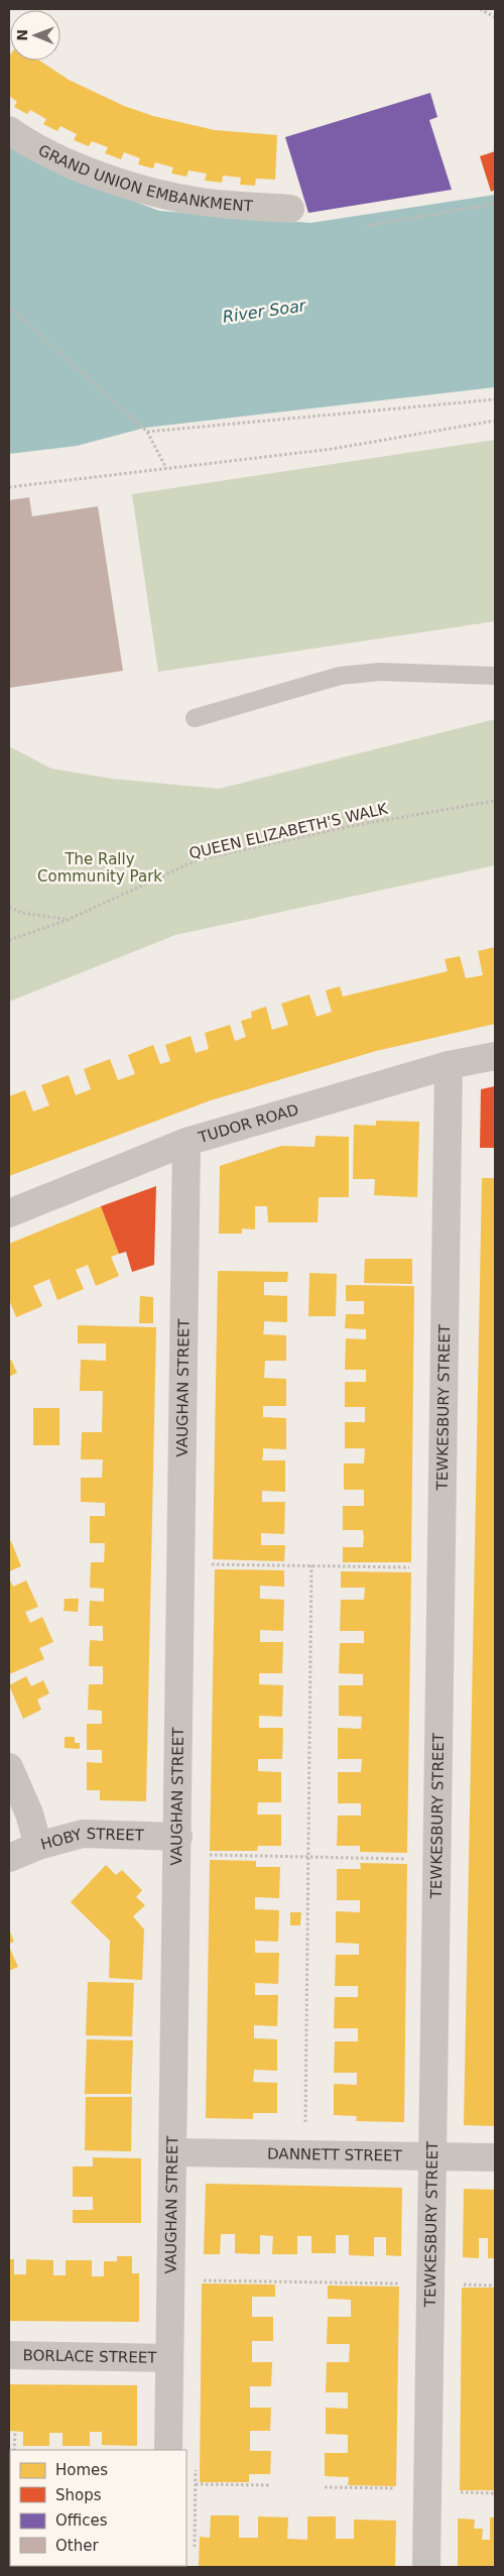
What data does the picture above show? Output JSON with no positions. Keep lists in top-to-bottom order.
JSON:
{
  "streets": {
    "street": [
      "GRAND UNION EMBANKMENT",
      "TUDOR ROAD",
      "VAUGHAN STREET",
      "TEWKESBURY STREET",
      "HOBY STREET",
      "DANNETT STREET",
      "BORLACE STREET"
    ],
    "path": ["QUEEN ELIZABETH'S WALK"]
  },
  "crossings": [
    ["TUDOR ROAD", "VAUGHAN STREET"],
    ["TUDOR ROAD", "TEWKESBURY STREET"],
    ["VAUGHAN STREET", "HOBY STREET"],
    ["VAUGHAN STREET", "DANNETT STREET"],
    ["VAUGHAN STREET", "BORLACE STREET"],
    ["TEWKESBURY STREET", "DANNETT STREET"]
  ],
  "water": ["River Soar"],
  "parks": ["The Rally Community Park"],
  "legend": [
    "Homes",
    "Shops",
    "Offices",
    "Other"
  ],
  "north": "left"
}
